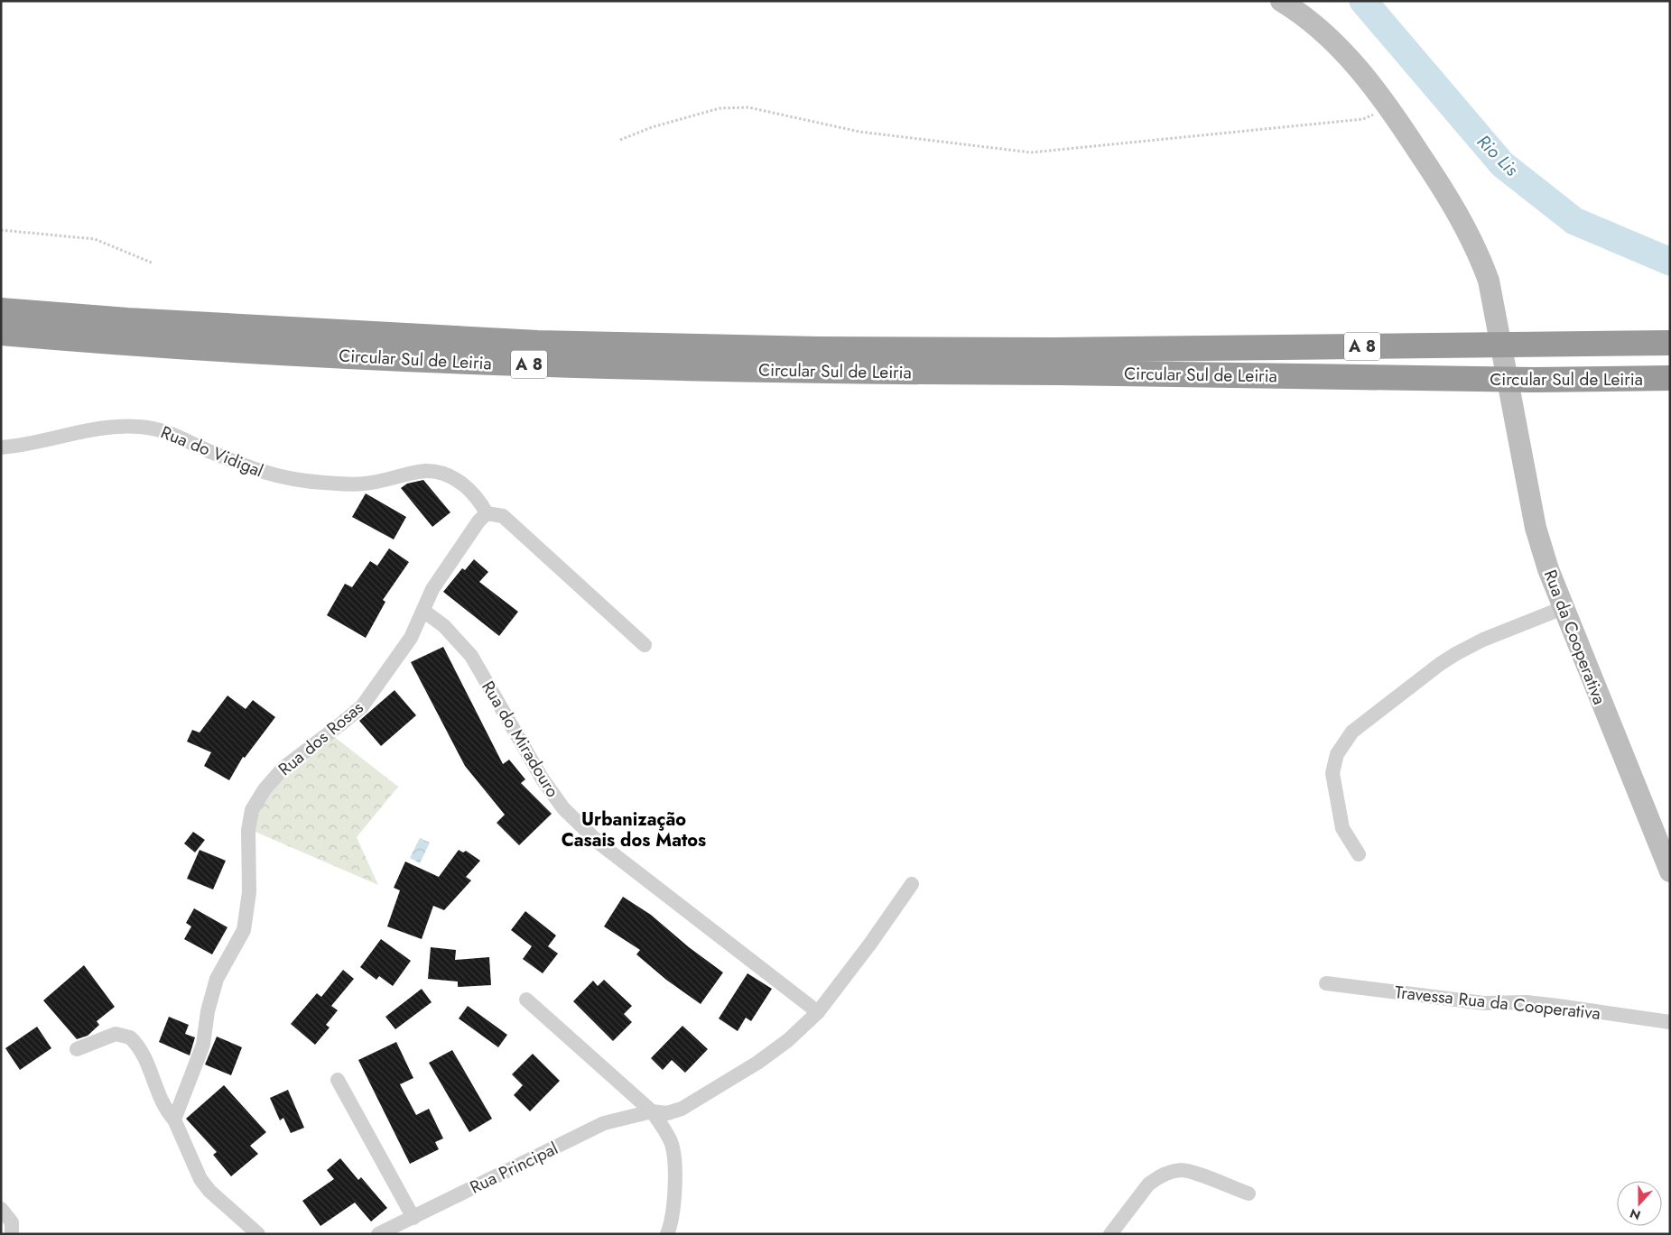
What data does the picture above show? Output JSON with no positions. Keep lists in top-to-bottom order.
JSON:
{
  "streets": {
    "highway": ["A 8", "Circular Sul de Leiria"],
    "main road": ["Rua da Cooperativa"],
    "street": [
      "Rua do Vidigal",
      "Rua dos Rosas",
      "Rua do Miradouro",
      "Travessa Rua da Cooperativa",
      "Rua Principal"
    ]
  },
  "crossings": [
    ["Rua do Vidigal", "Rua dos Rosas"],
    ["Rua dos Rosas", "Rua do Miradouro"],
    ["Rua do Miradouro", "Rua Principal"]
  ],
  "districts": ["Urbanização Casais dos Matos"],
  "water": ["Rio Lis"],
  "north": "bottom"
}
